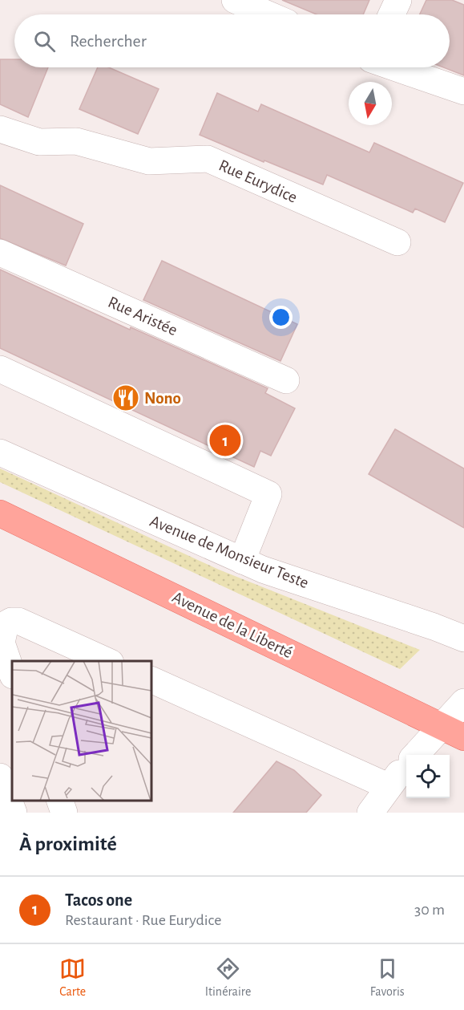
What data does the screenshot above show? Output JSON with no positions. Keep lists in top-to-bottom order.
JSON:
{
  "streets": {
    "main road": ["Avenue de la Liberté"],
    "street": ["Rue Eurydice", "Rue Aristée", "Avenue de Monsieur Teste"]
  },
  "places": {
    "restaurant": ["Nono"]
  },
  "north": "bottom",
  "page": {
    "search": "Rechercher",
    "pins": "1",
    "heading": "À proximité",
    "list": [
      {
        "mark": "1",
        "name": "Tacos one",
        "note": "Restaurant · Rue Eurydice",
        "value": "30 m"
      }
    ],
    "nav": ["Carte", "Itinéraire", "Favoris"]
  }
}
